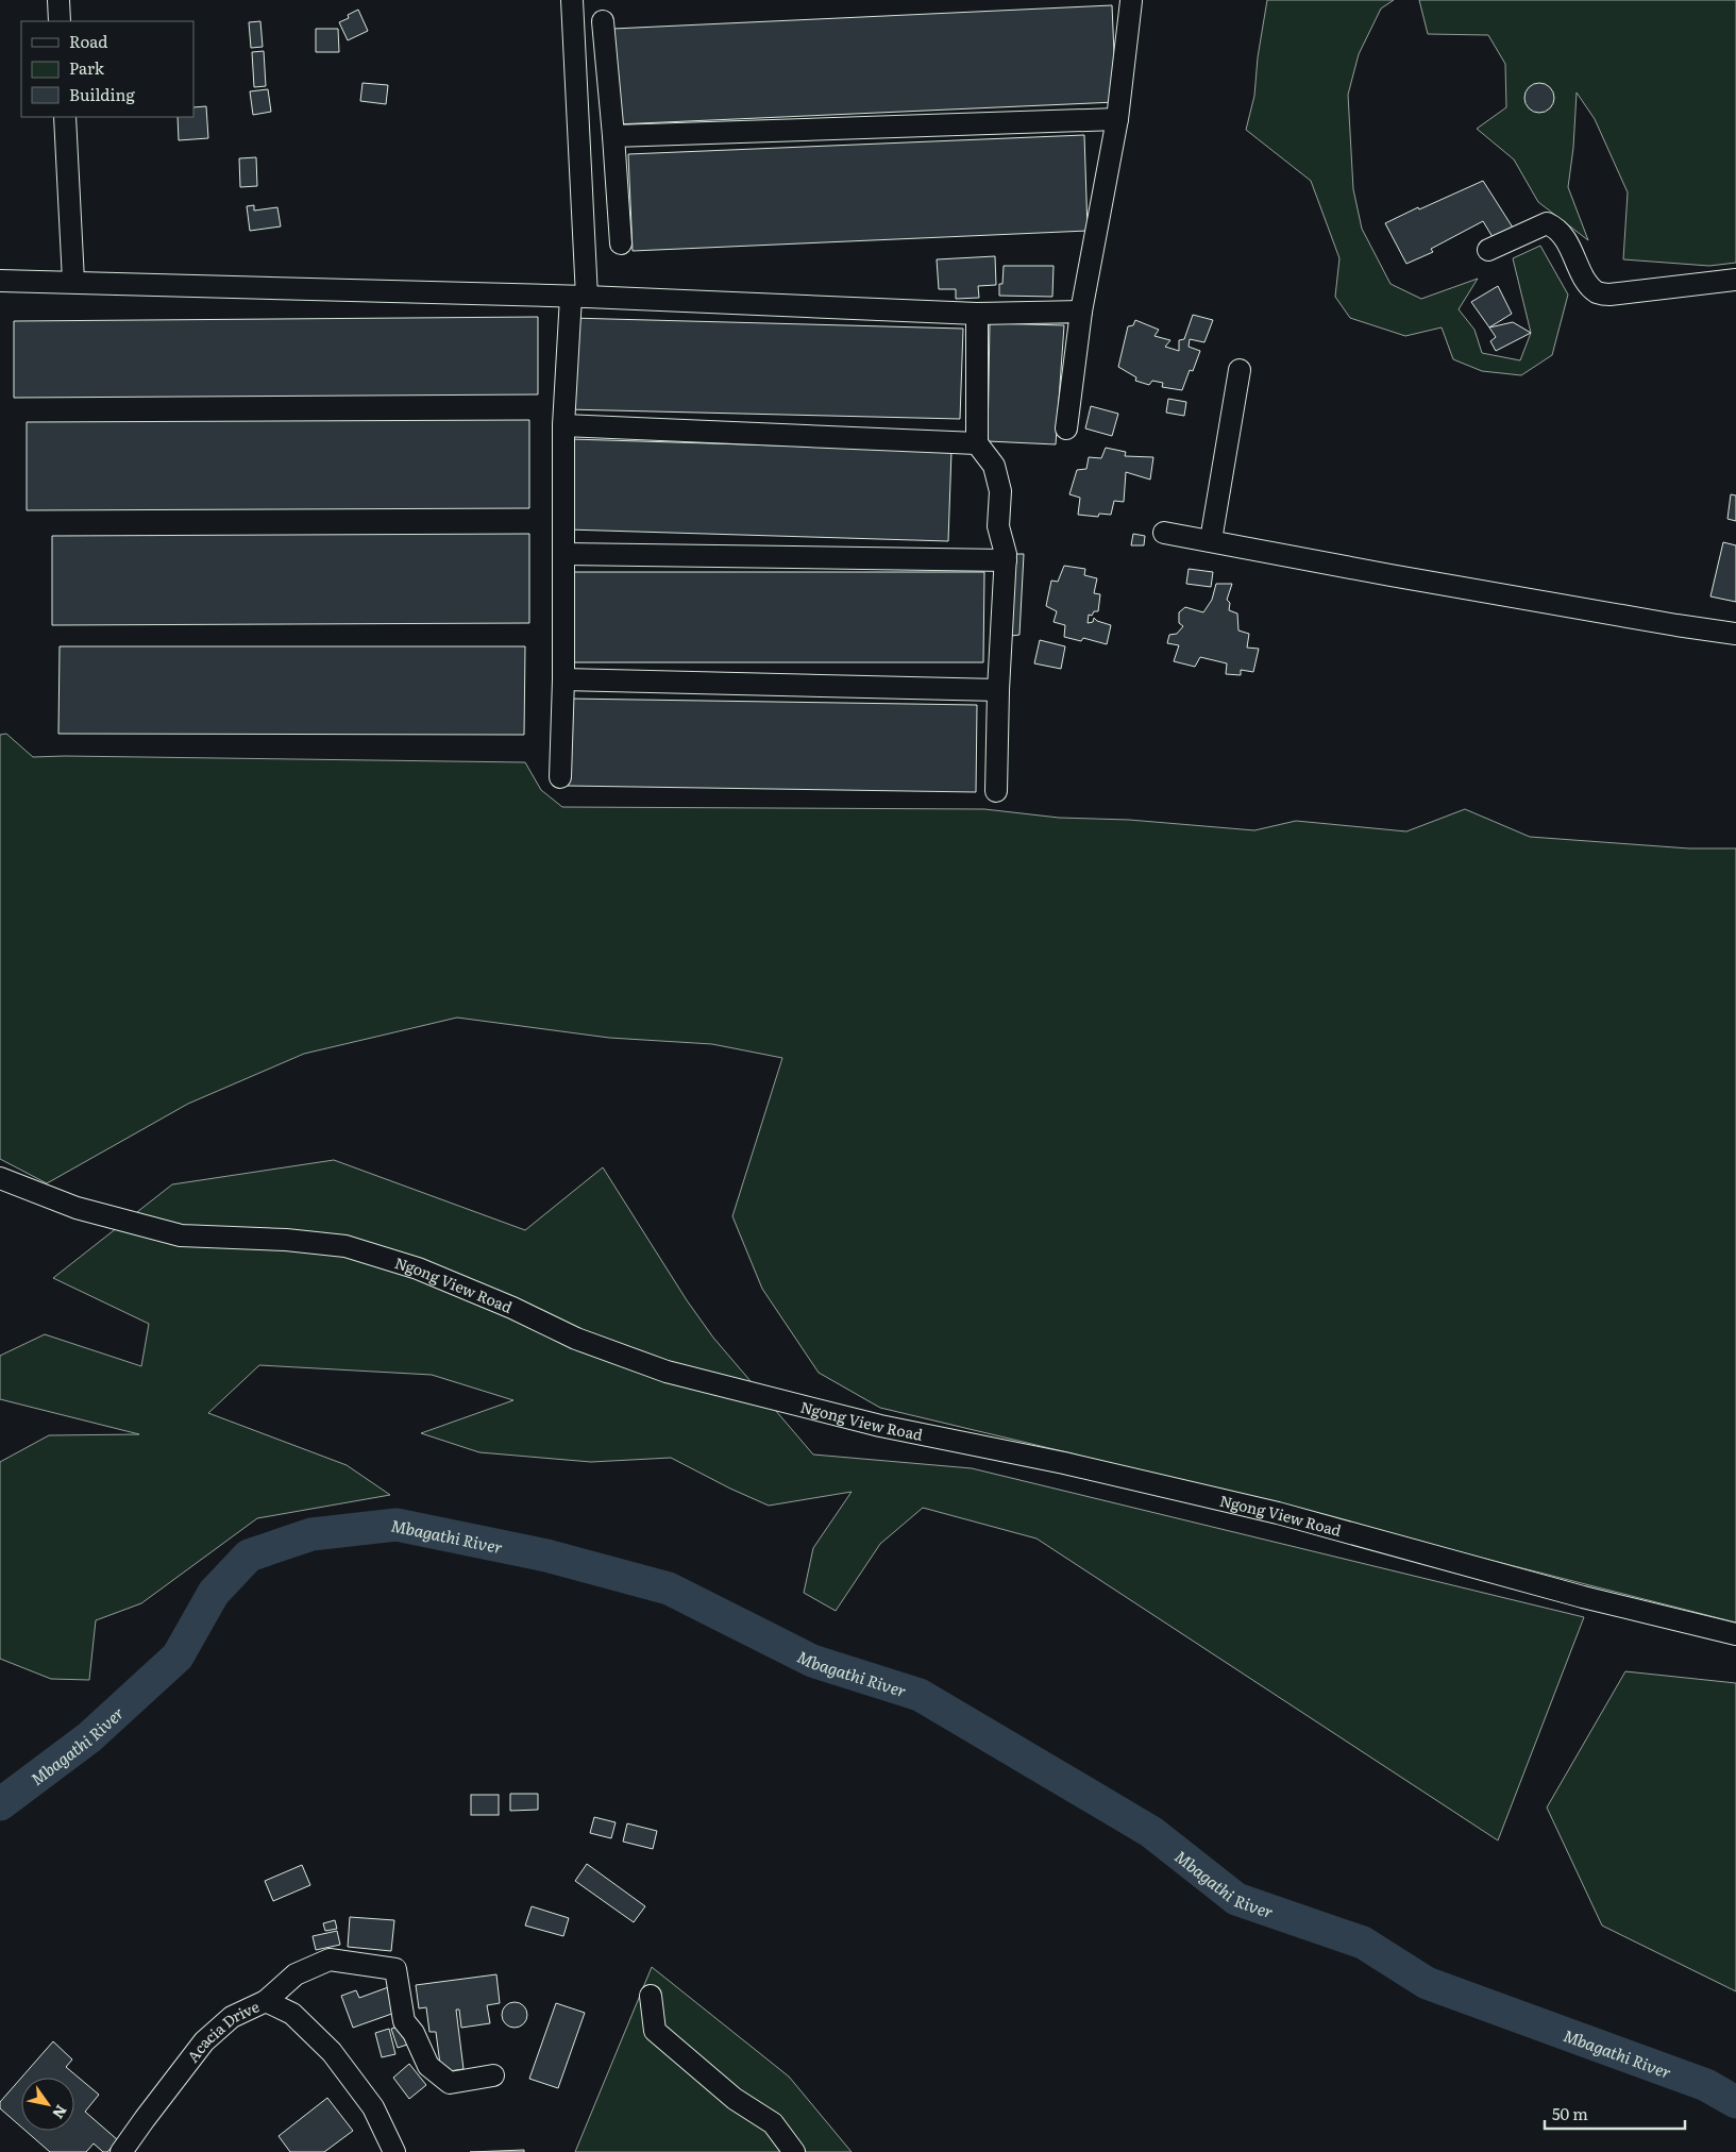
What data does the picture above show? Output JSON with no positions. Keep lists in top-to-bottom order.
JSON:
{
  "streets": {
    "street": ["Ngong View Road", "Acacia Drive"]
  },
  "water": ["Mbagathi River"],
  "legend": ["Road", "Park", "Building"],
  "scale_bar": "50 m",
  "north": "bottom right"
}
